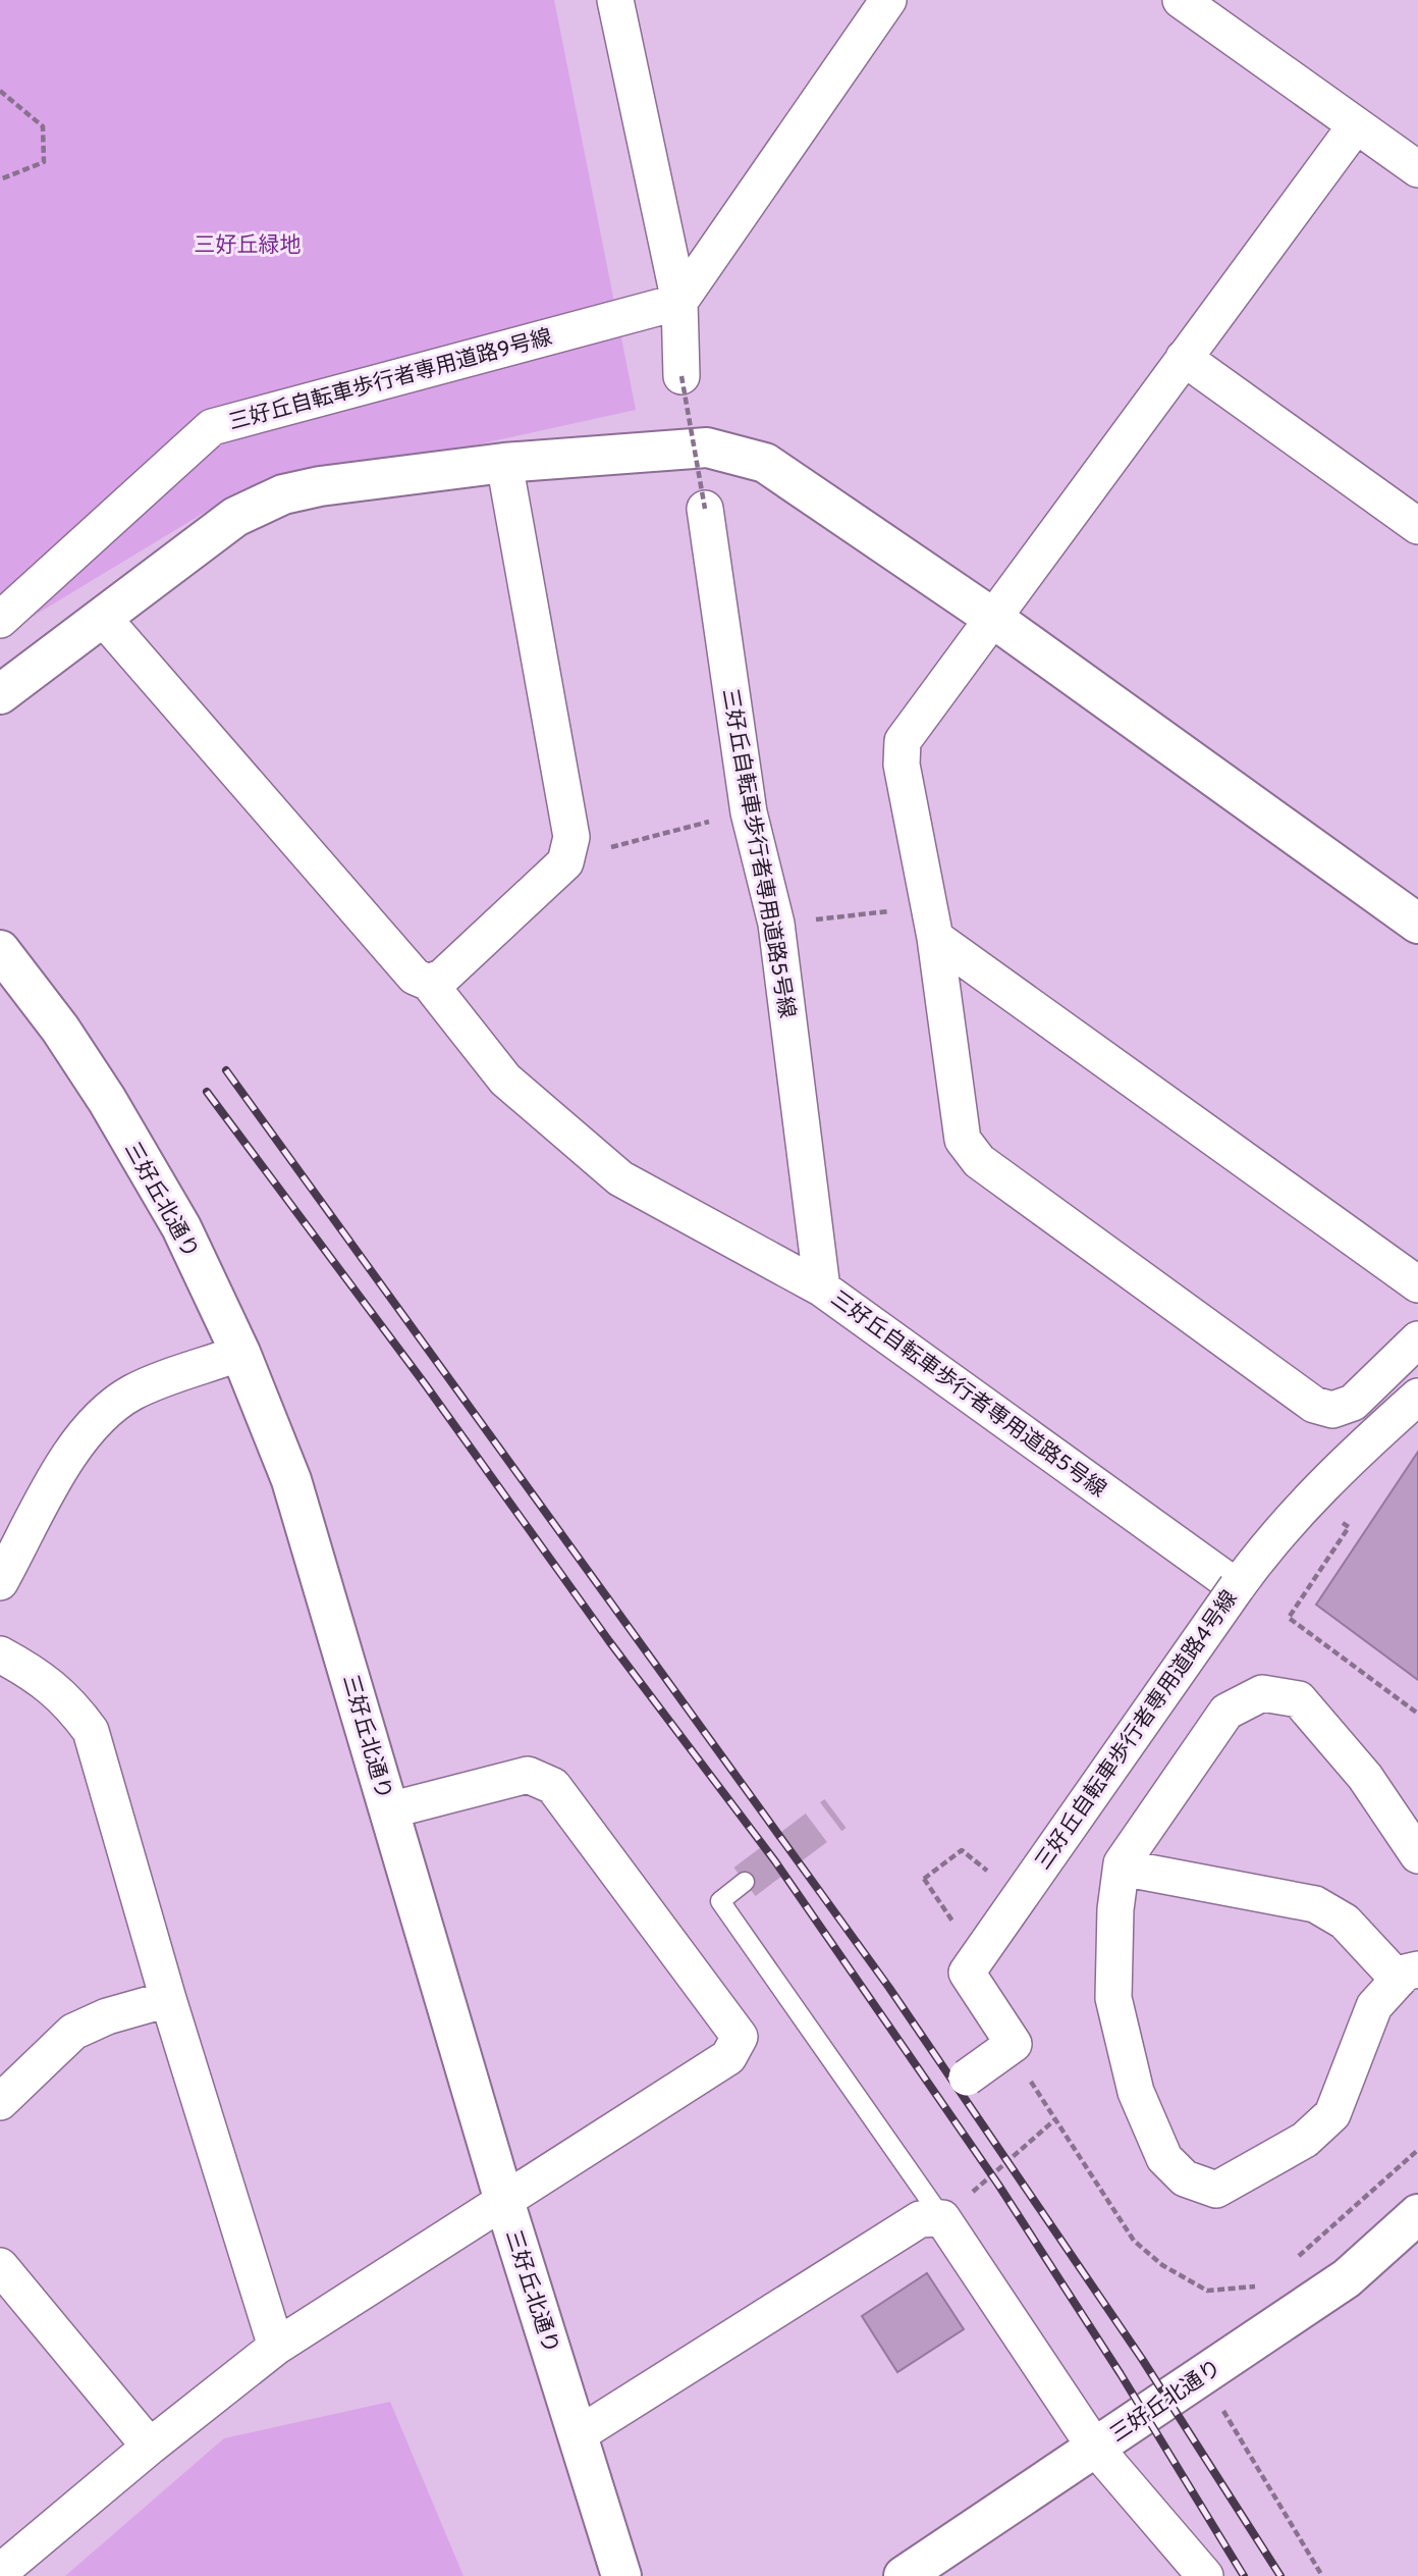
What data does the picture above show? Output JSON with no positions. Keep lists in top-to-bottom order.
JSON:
{
  "streets": {
    "street": [
      "三好丘自転車歩行者専用道路9号線",
      "三好丘自転車歩行者専用道路5号線",
      "三好丘北通り",
      "三好丘自転車歩行者専用道路4号線"
    ]
  },
  "crossings": [
    ["三好丘自転車歩行者専用道路5号線", "三好丘自転車歩行者専用道路4号線"]
  ],
  "parks": ["三好丘緑地"]
}
